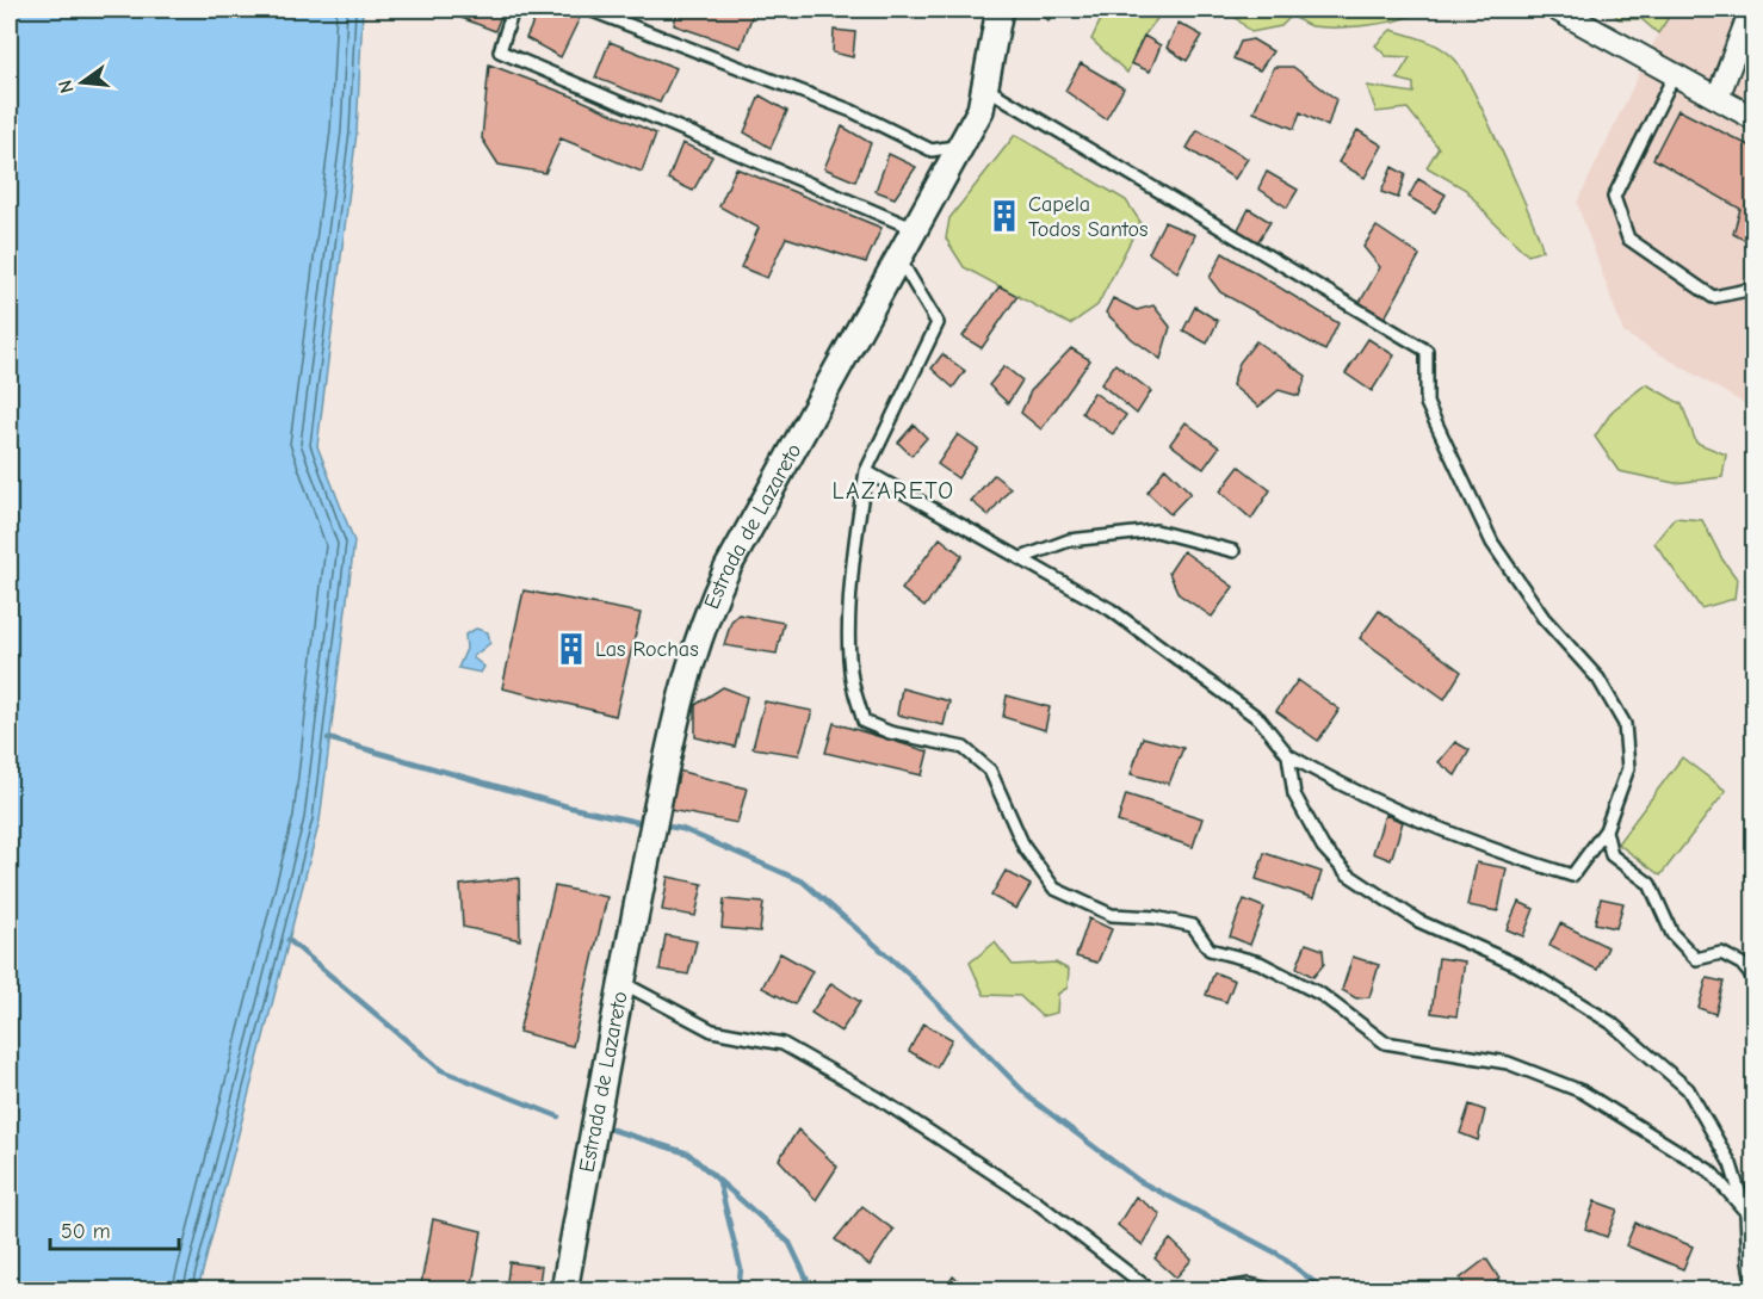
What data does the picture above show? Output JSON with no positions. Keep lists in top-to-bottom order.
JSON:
{
  "streets": {
    "street": ["Estrada de Lazareto"]
  },
  "districts": ["LAZARETO"],
  "places": {
    "building": ["Capela Todos Santos", "Las Rochas"]
  },
  "scale_bar": "50 m",
  "north": "left"
}
